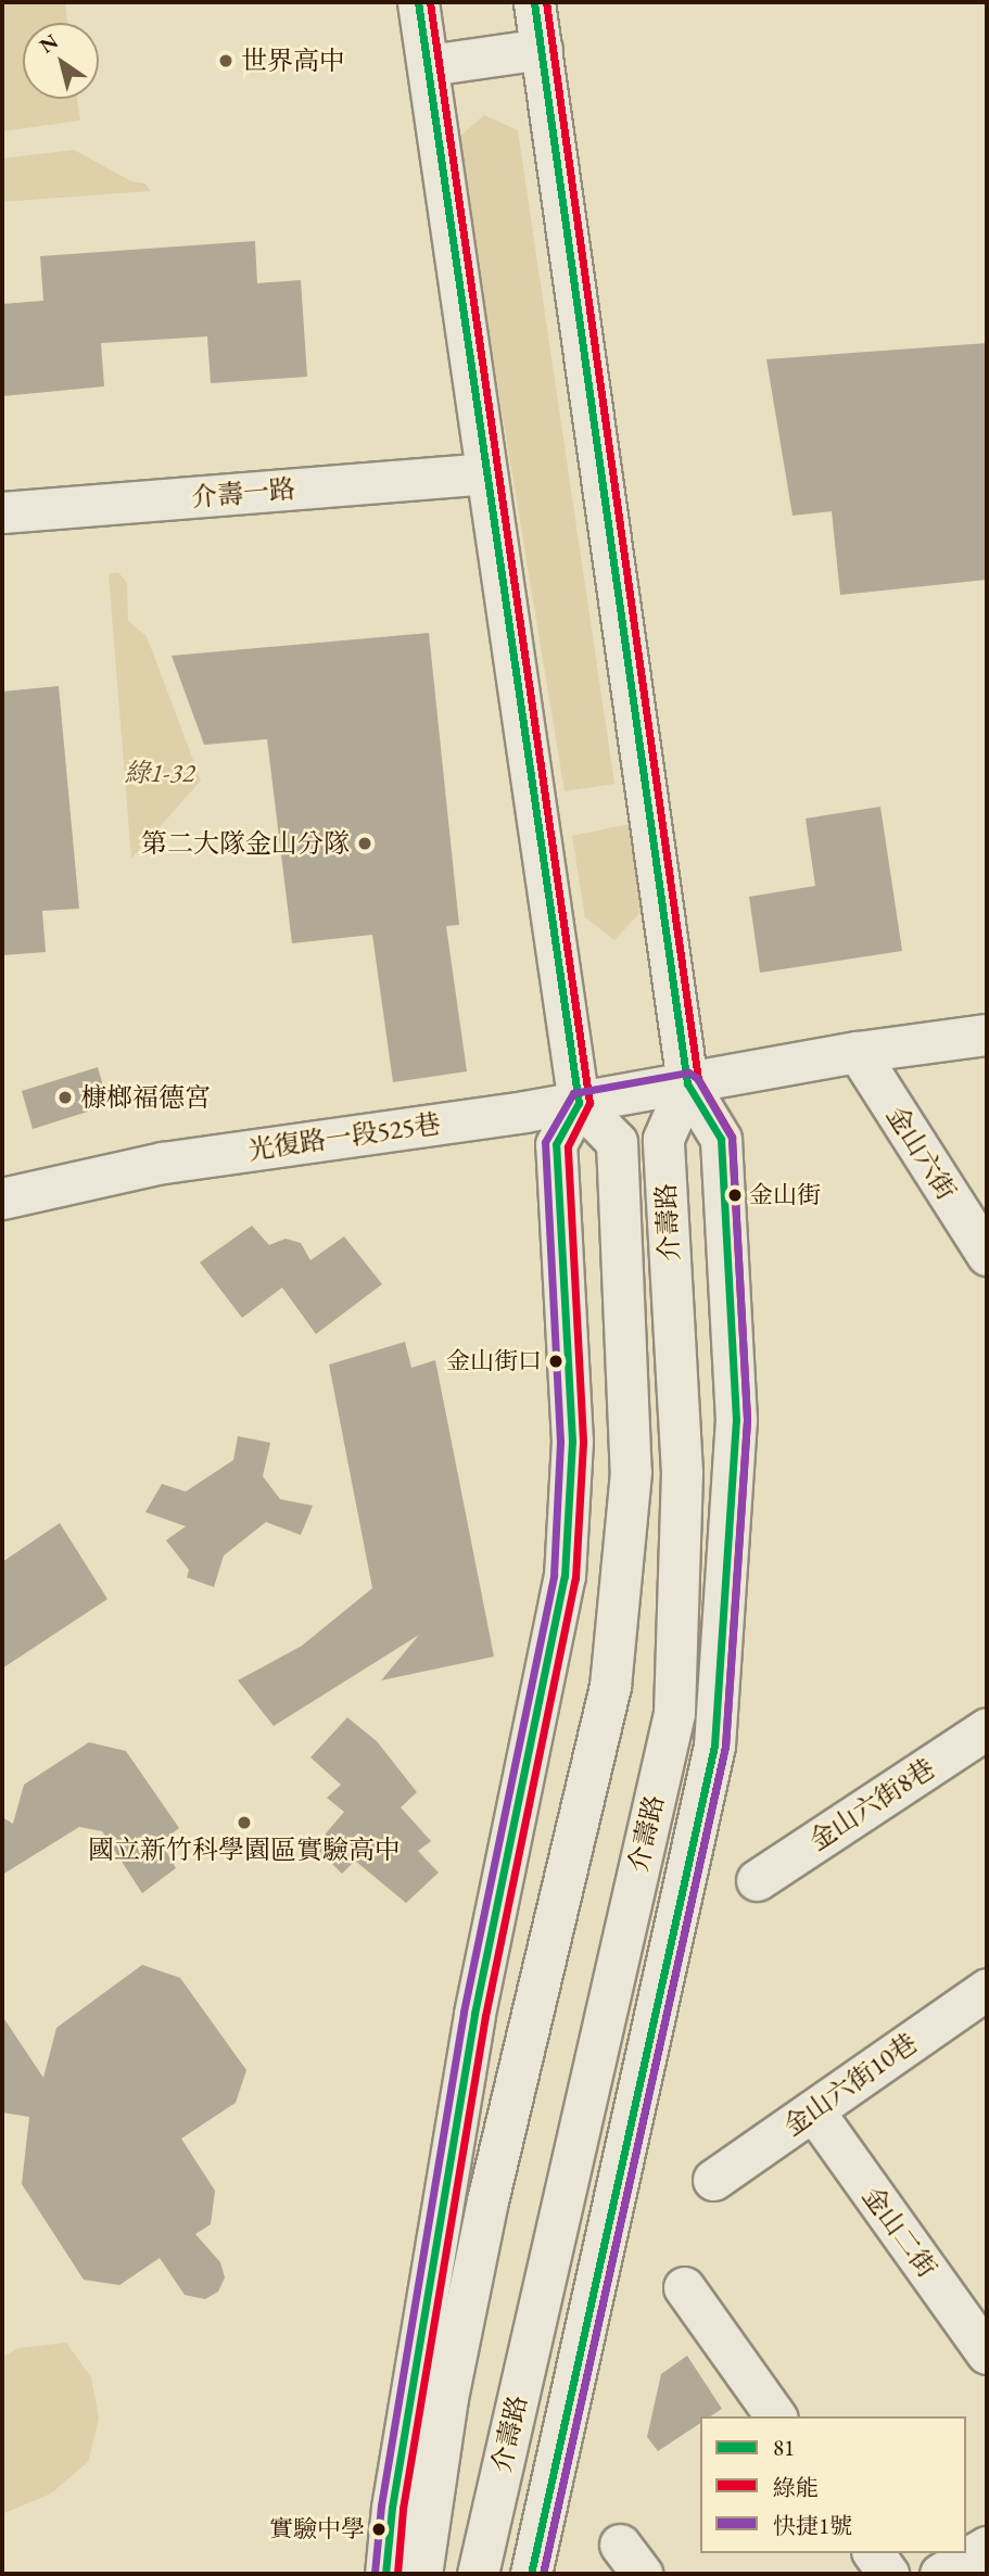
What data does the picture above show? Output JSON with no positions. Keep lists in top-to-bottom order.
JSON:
{
  "streets": {
    "street": [
      "介壽一路",
      "光復路一段525巷",
      "金山六街",
      "介壽路",
      "金山六街8巷",
      "金山六街10巷",
      "金山二街"
    ]
  },
  "crossings": [
    ["光復路一段525巷", "介壽路"],
    ["金山六街10巷", "金山二街"]
  ],
  "parks": ["綠1-32"],
  "places": [
    "世界高中",
    "第二大隊金山分隊",
    "槺榔福德宮",
    "金山街",
    "金山街口",
    "國立新竹科學園區實驗高中",
    "實驗中學"
  ],
  "lines": ["transit line 81", "transit line 綠能", "transit line 快捷1號"],
  "legend": ["81", "綠能", "快捷1號"],
  "north": "top left"
}
